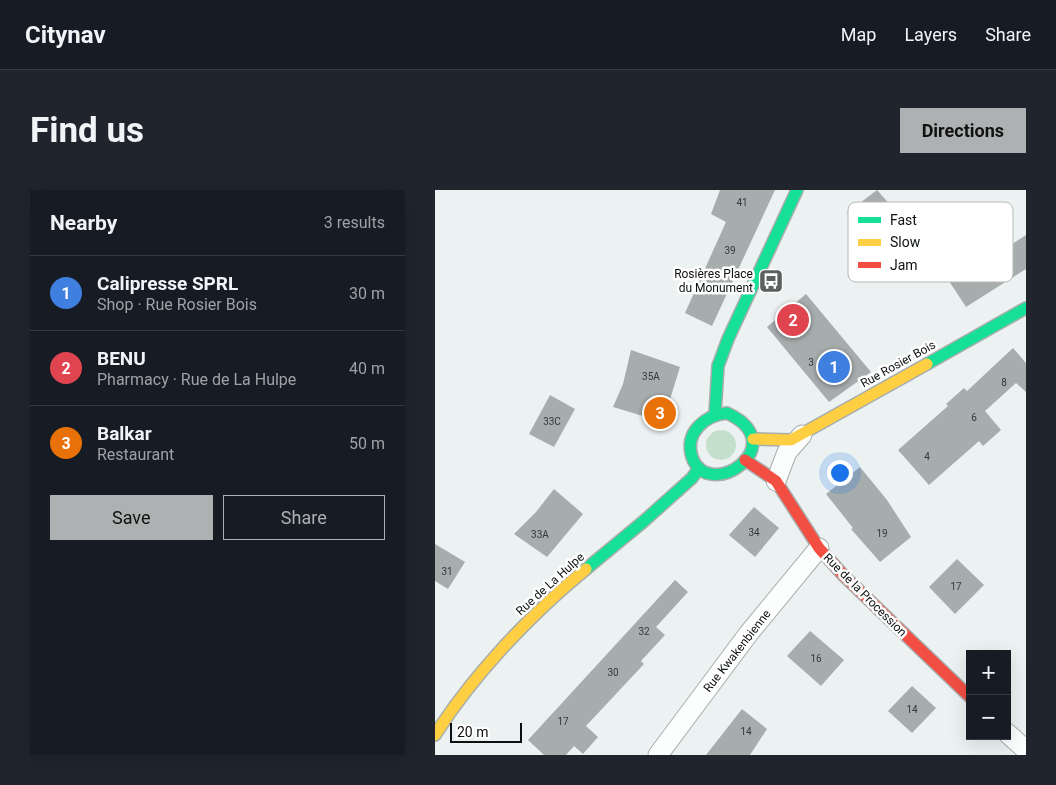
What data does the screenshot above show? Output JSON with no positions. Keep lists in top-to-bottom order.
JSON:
{
  "streets": {
    "street": [
      "Rue Rosier Bois",
      "Rue de La Hulpe",
      "Rue de la Procession",
      "Rue Kwakenbienne"
    ]
  },
  "crossings": [
    ["Rue Rosier Bois", "Rue de La Hulpe"],
    ["Rue Rosier Bois", "Rue de la Procession"],
    ["Rue de La Hulpe", "Rue de la Procession"],
    ["Rue de la Procession", "Rue Kwakenbienne"]
  ],
  "places": {
    "bus stop": ["Rosières Place du Monument"]
  },
  "house_numbers": [
    "41",
    "39",
    "3",
    "35A",
    "8",
    "6",
    "33C",
    "4",
    "34",
    "19",
    "33A",
    "31",
    "17",
    "32",
    "16",
    "30",
    "14",
    "17",
    "14"
  ],
  "legend": ["Fast", "Slow", "Jam"],
  "scale_bar": "20 m",
  "page": {
    "header": "Citynav",
    "nav": ["Map", "Layers", "Share"],
    "buttons": [
      "Directions",
      ["Save", "Share"]
    ],
    "title": "Find us",
    "heading": ["Nearby", "3 results"],
    "list": [
      {
        "mark": "1",
        "name": "Calipresse SPRL",
        "note": "Shop · Rue Rosier Bois",
        "value": "30 m"
      },
      {
        "mark": "2",
        "name": "BENU",
        "note": "Pharmacy · Rue de La Hulpe",
        "value": "40 m"
      },
      {
        "mark": "3",
        "name": "Balkar",
        "note": "Restaurant",
        "value": "50 m"
      }
    ],
    "pins": ["2", "1", "3"],
    "map_buttons": ["+", "−"],
    "scale": "20 m"
  }
}
